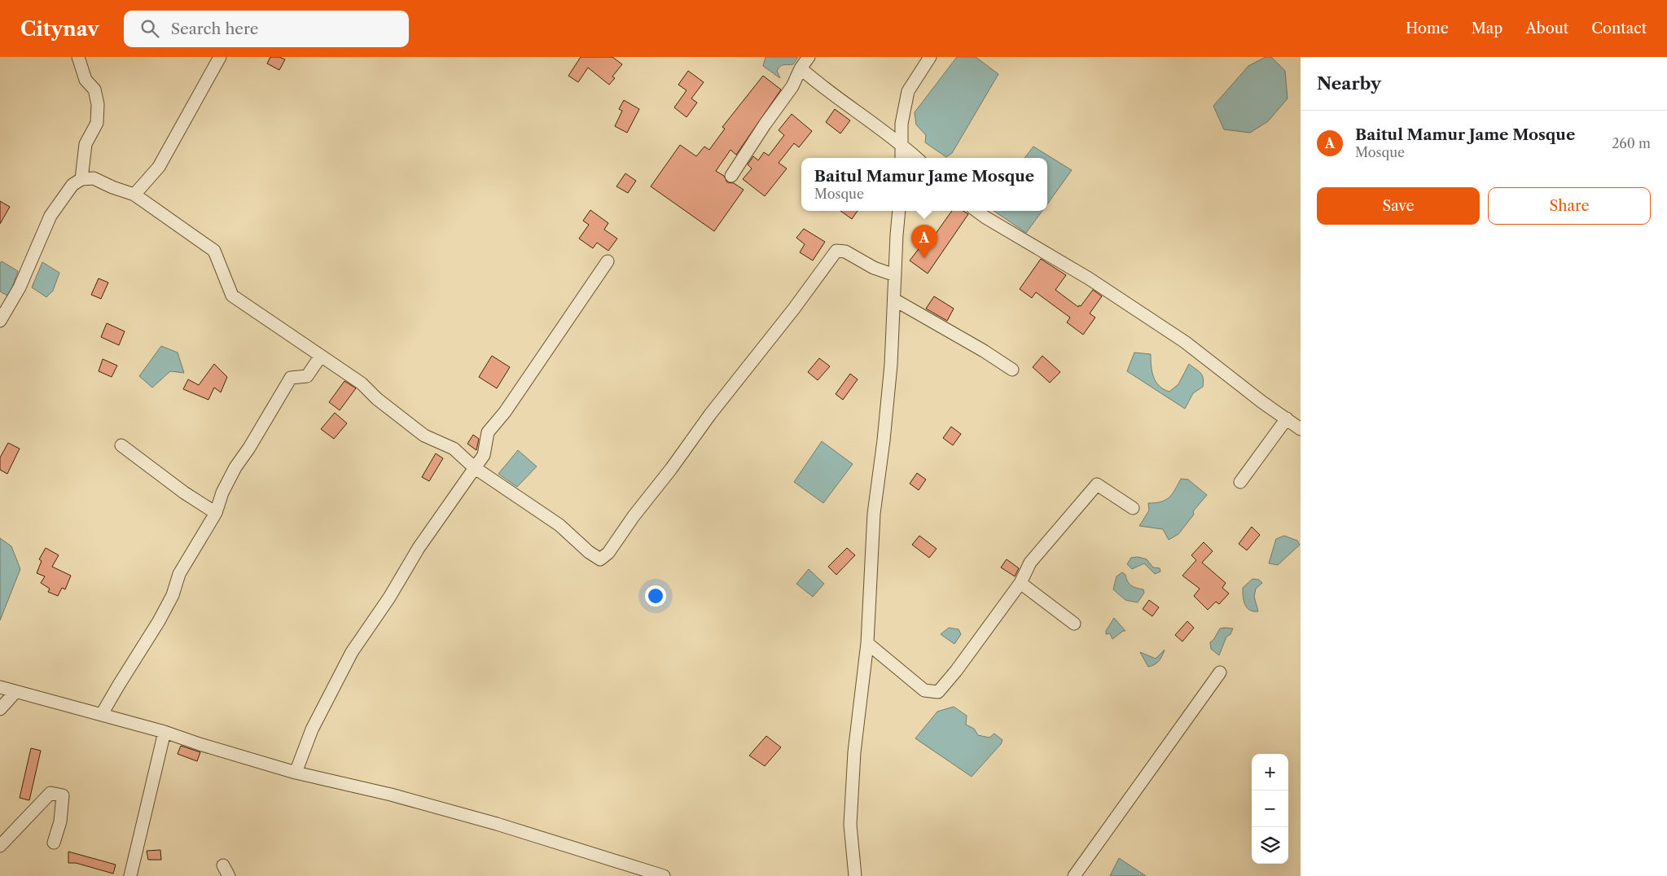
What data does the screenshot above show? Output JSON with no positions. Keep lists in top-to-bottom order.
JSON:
{
  "page": {
    "header": "Citynav",
    "search": "Search here",
    "nav": [
      "Home",
      "Map",
      "About",
      "Contact"
    ],
    "heading": "Nearby",
    "list": [
      {
        "mark": "A",
        "name": "Baitul Mamur Jame Mosque",
        "note": "Mosque",
        "value": "260 m"
      }
    ],
    "popup": ["Baitul Mamur Jame Mosque", "Mosque"],
    "buttons": ["Save", "Share"],
    "pins": "A",
    "map_buttons": ["+", "−"]
  }
}
